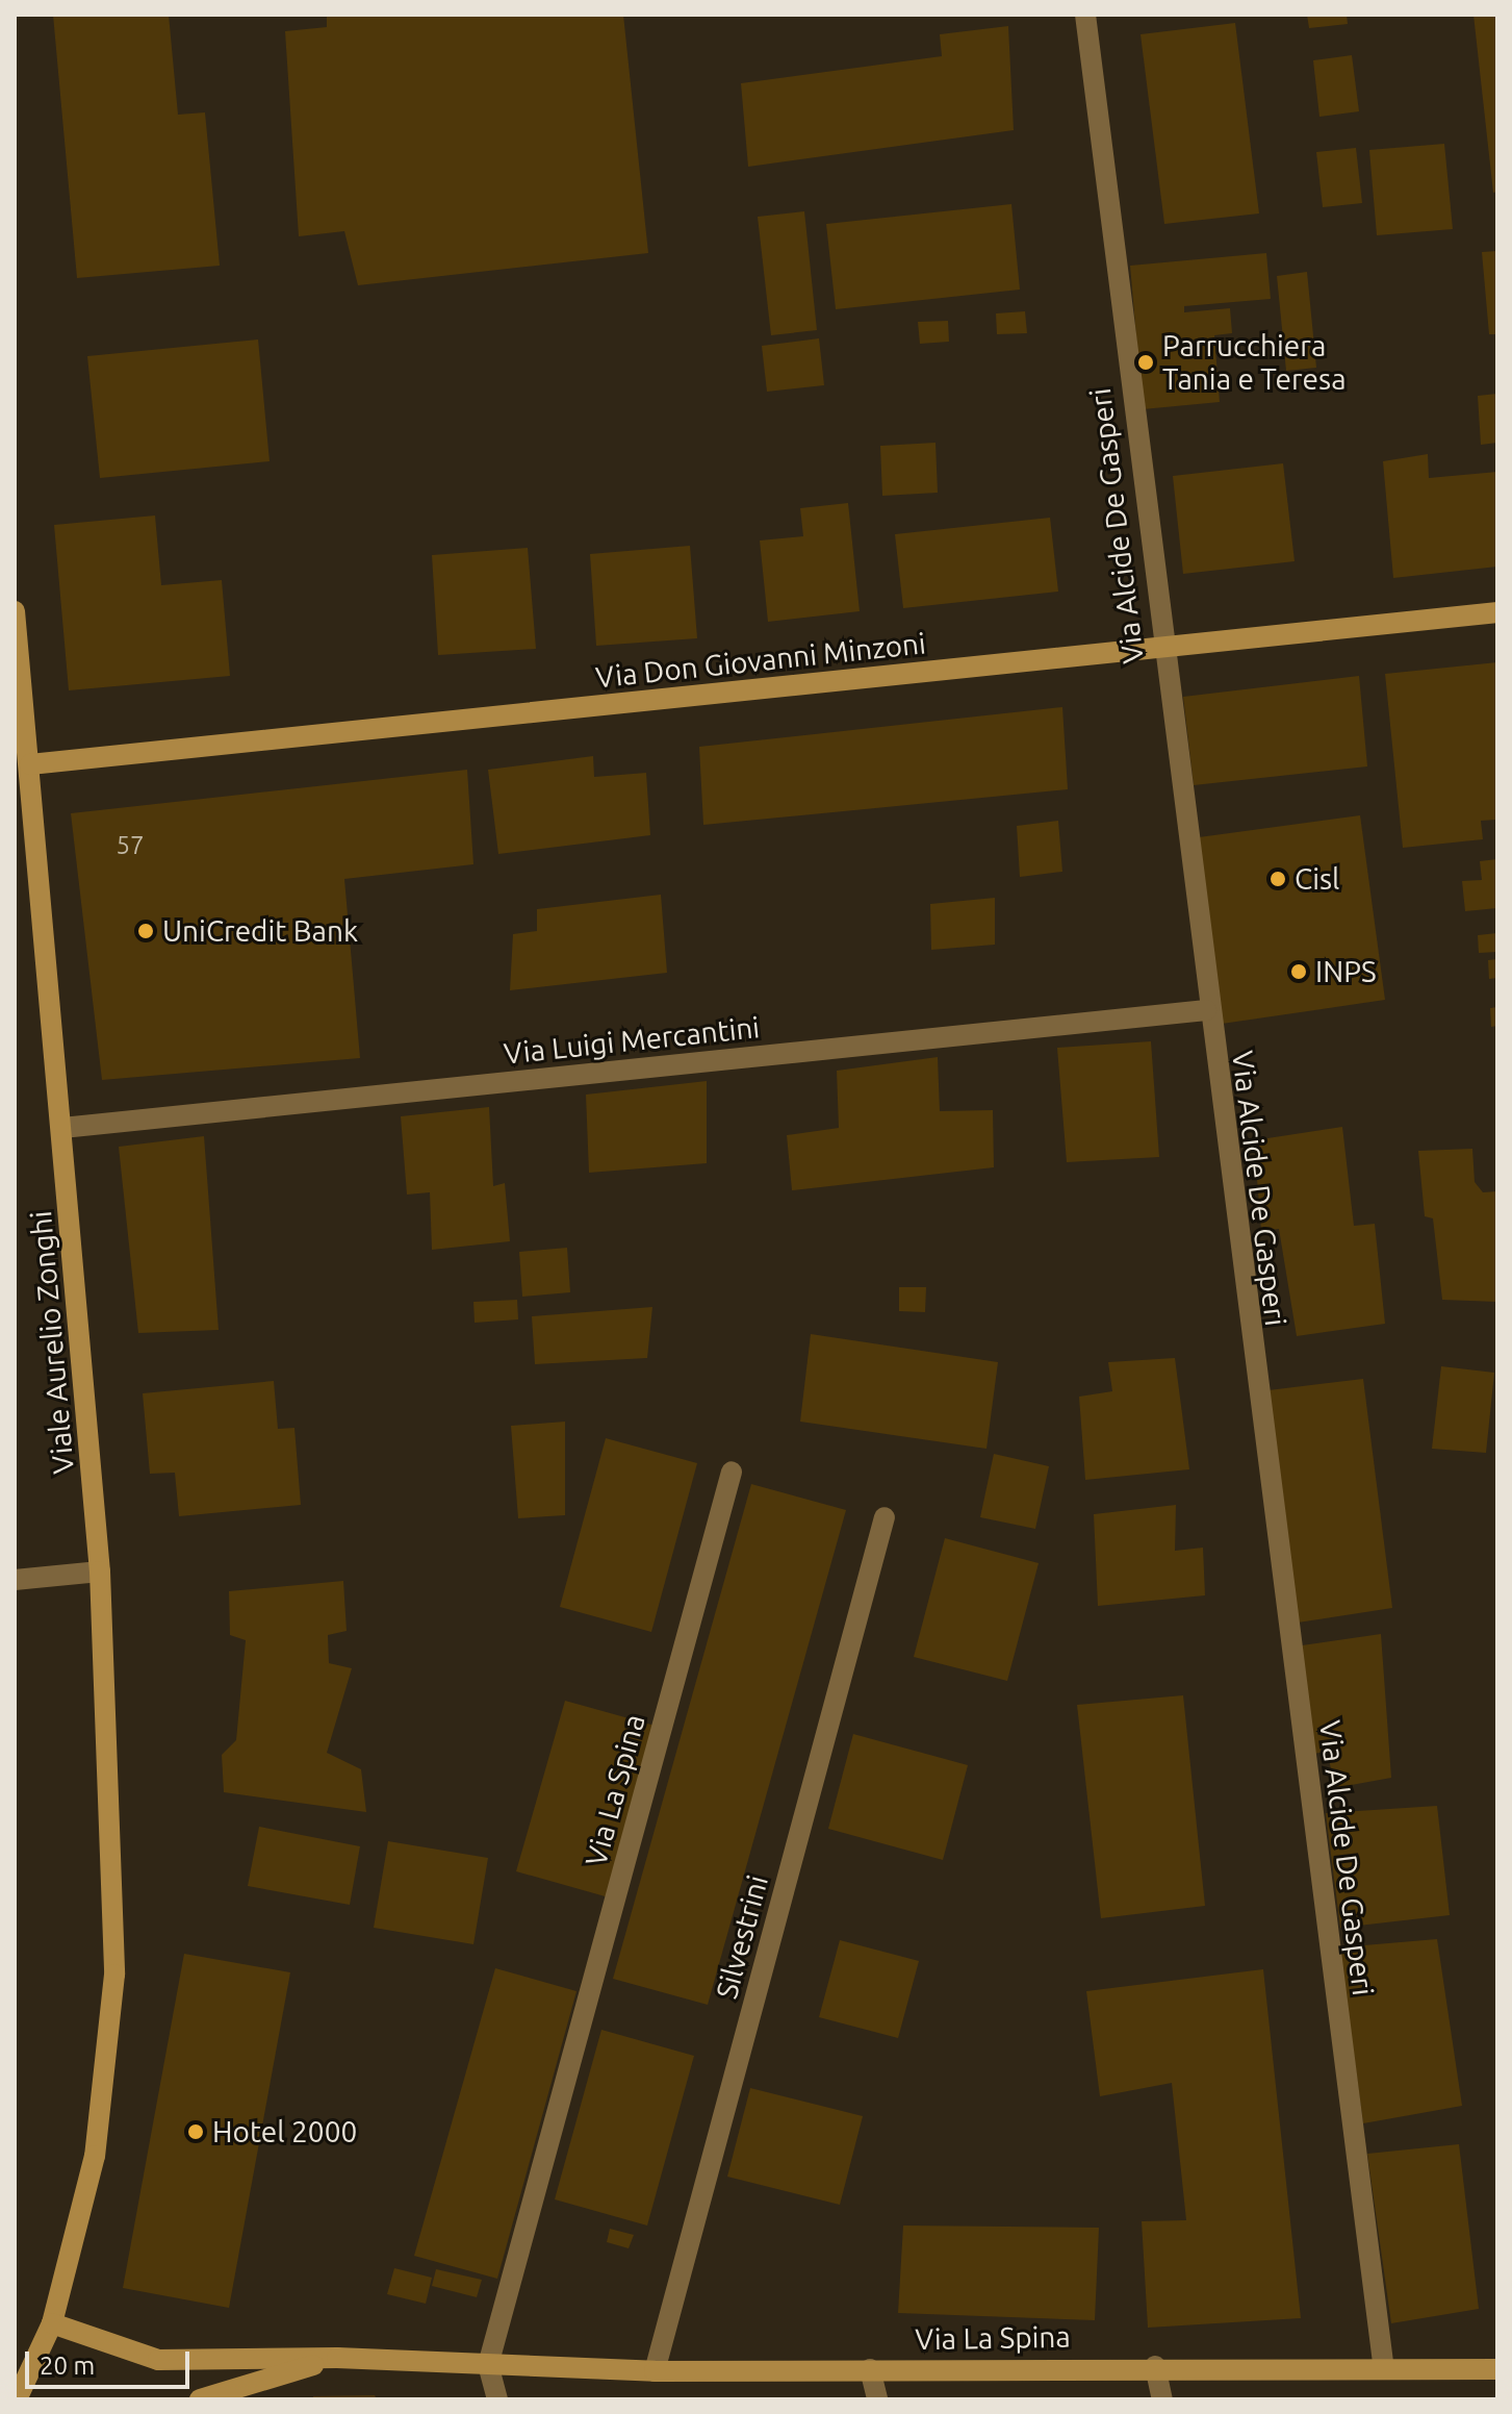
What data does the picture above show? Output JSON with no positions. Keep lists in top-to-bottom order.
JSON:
{
  "streets": {
    "street": [
      "Via Alcide De Gasperi",
      "Via Don Giovanni Minzoni",
      "Via Luigi Mercantini",
      "Viale Aurelio Zonghi",
      "Via La Spina",
      "Silvestrini"
    ]
  },
  "crossings": [
    ["Via Alcide De Gasperi", "Via Don Giovanni Minzoni"],
    ["Via Alcide De Gasperi", "Via Luigi Mercantini"],
    ["Via Alcide De Gasperi", "Via La Spina"],
    ["Via Don Giovanni Minzoni", "Viale Aurelio Zonghi"],
    ["Via Luigi Mercantini", "Viale Aurelio Zonghi"],
    ["Viale Aurelio Zonghi", "Via La Spina"],
    ["Via La Spina", "Silvestrini"]
  ],
  "places": [
    "Parrucchiera Tania e Teresa",
    "Cisl",
    "UniCredit Bank",
    "INPS",
    "Hotel 2000"
  ],
  "house_numbers": ["57"],
  "scale_bar": "20 m"
}
